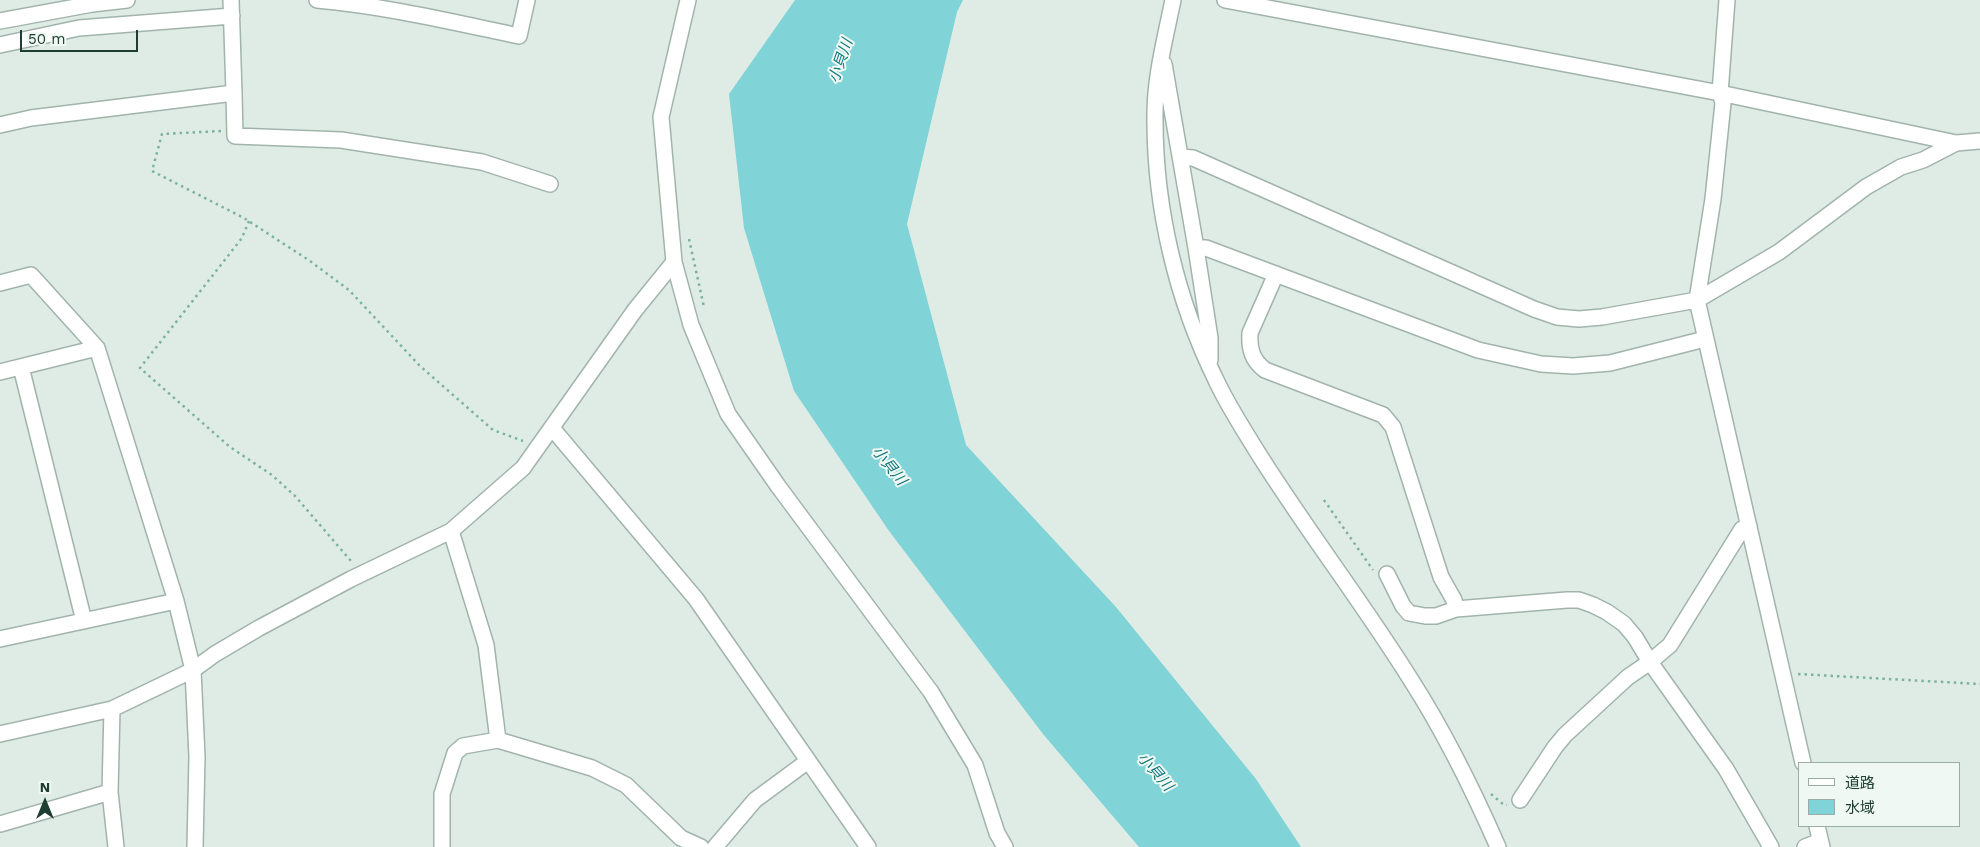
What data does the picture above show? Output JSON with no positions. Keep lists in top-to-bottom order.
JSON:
{
  "water": ["小貝川"],
  "legend": ["道路", "水域"],
  "scale_bar": "50 m",
  "north": "top"
}
